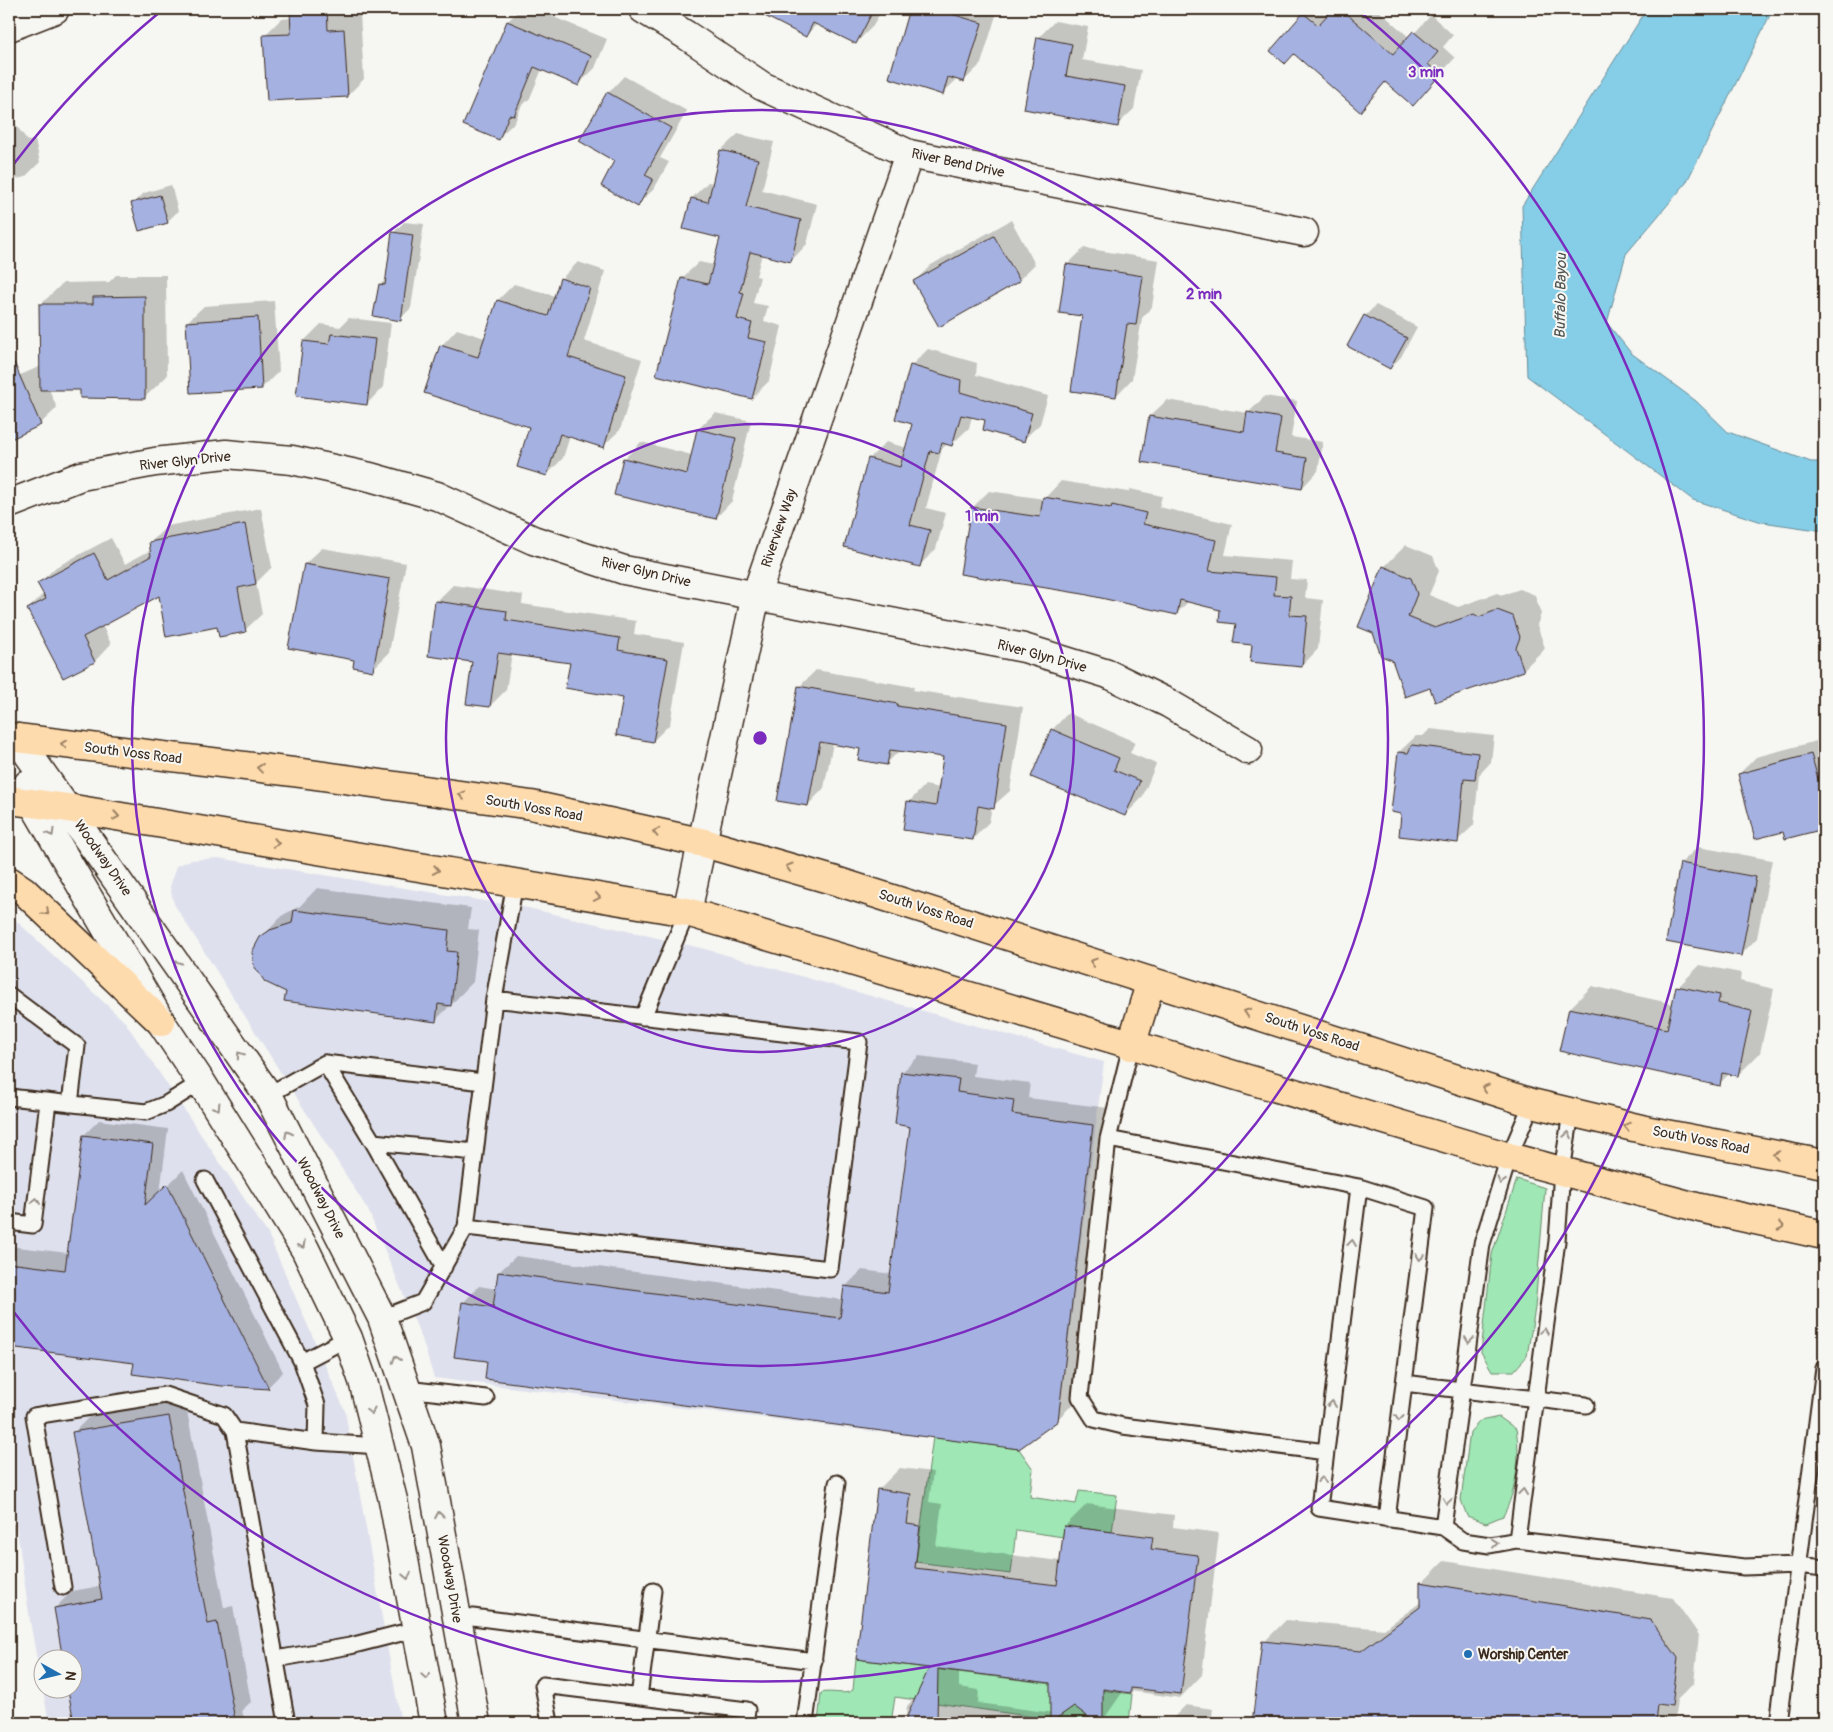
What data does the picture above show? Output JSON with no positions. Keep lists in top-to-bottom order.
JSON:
{
  "streets": {
    "main road": ["South Voss Road"],
    "street": [
      "River Bend Drive",
      "River Glyn Drive",
      "Riverview Way",
      "Woodway Drive"
    ]
  },
  "crossings": [
    ["River Bend Drive", "Riverview Way"],
    ["River Glyn Drive", "Riverview Way"],
    ["Riverview Way", "South Voss Road"],
    ["South Voss Road", "Woodway Drive"]
  ],
  "water": ["Buffalo Bayou"],
  "places": ["Worship Center"],
  "north": "right",
  "rings": ["3 min", "2 min", "1 min"]
}
